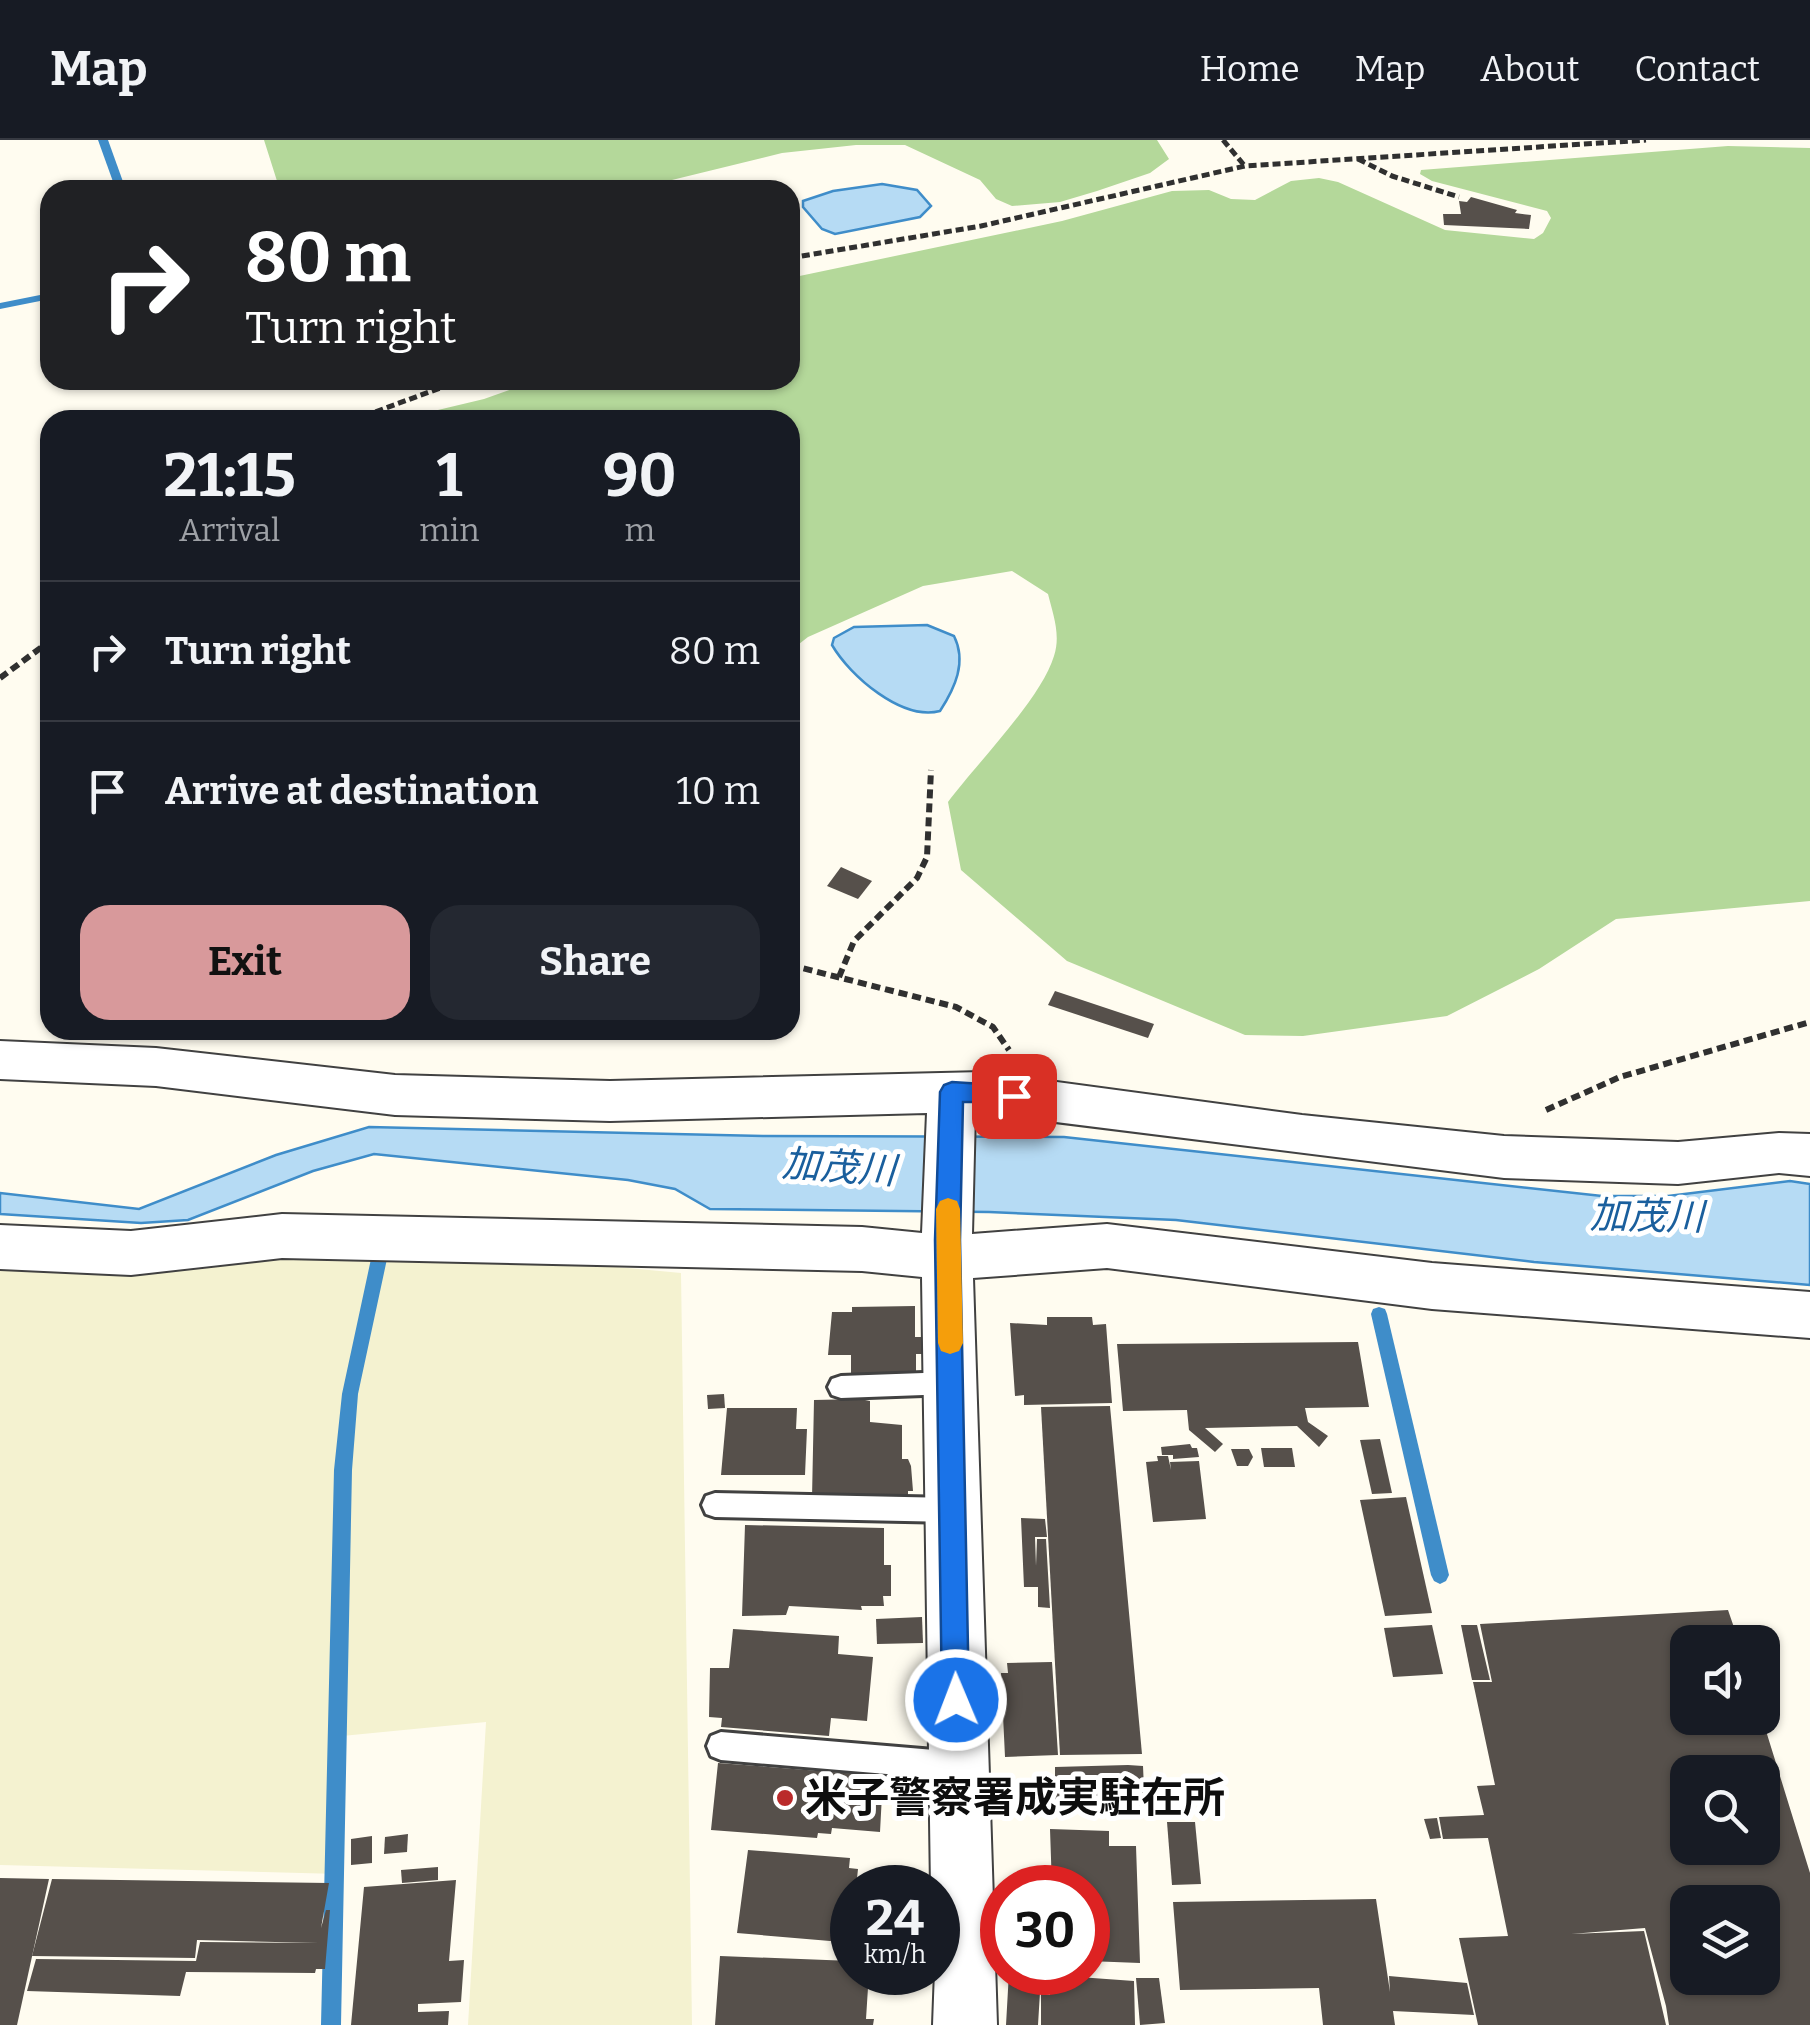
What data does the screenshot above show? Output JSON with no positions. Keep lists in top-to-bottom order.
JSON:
{
  "water": ["加茂川"],
  "places": ["米子警察署成実駐在所"],
  "page": {
    "header": "Map",
    "nav": [
      "Home",
      "Map",
      "About",
      "Contact"
    ],
    "turn": ["80 m", "Turn right"],
    "eta": [
      "21:15",
      "Arrival",
      "1",
      "min",
      "90",
      "m"
    ],
    "list": [
      {
        "name": "Turn right",
        "value": "80 m"
      },
      {
        "name": "Arrive at destination",
        "value": "10 m"
      }
    ],
    "buttons": ["Exit", "Share"],
    "speed": "24 km/h",
    "limit": "30"
  }
}
